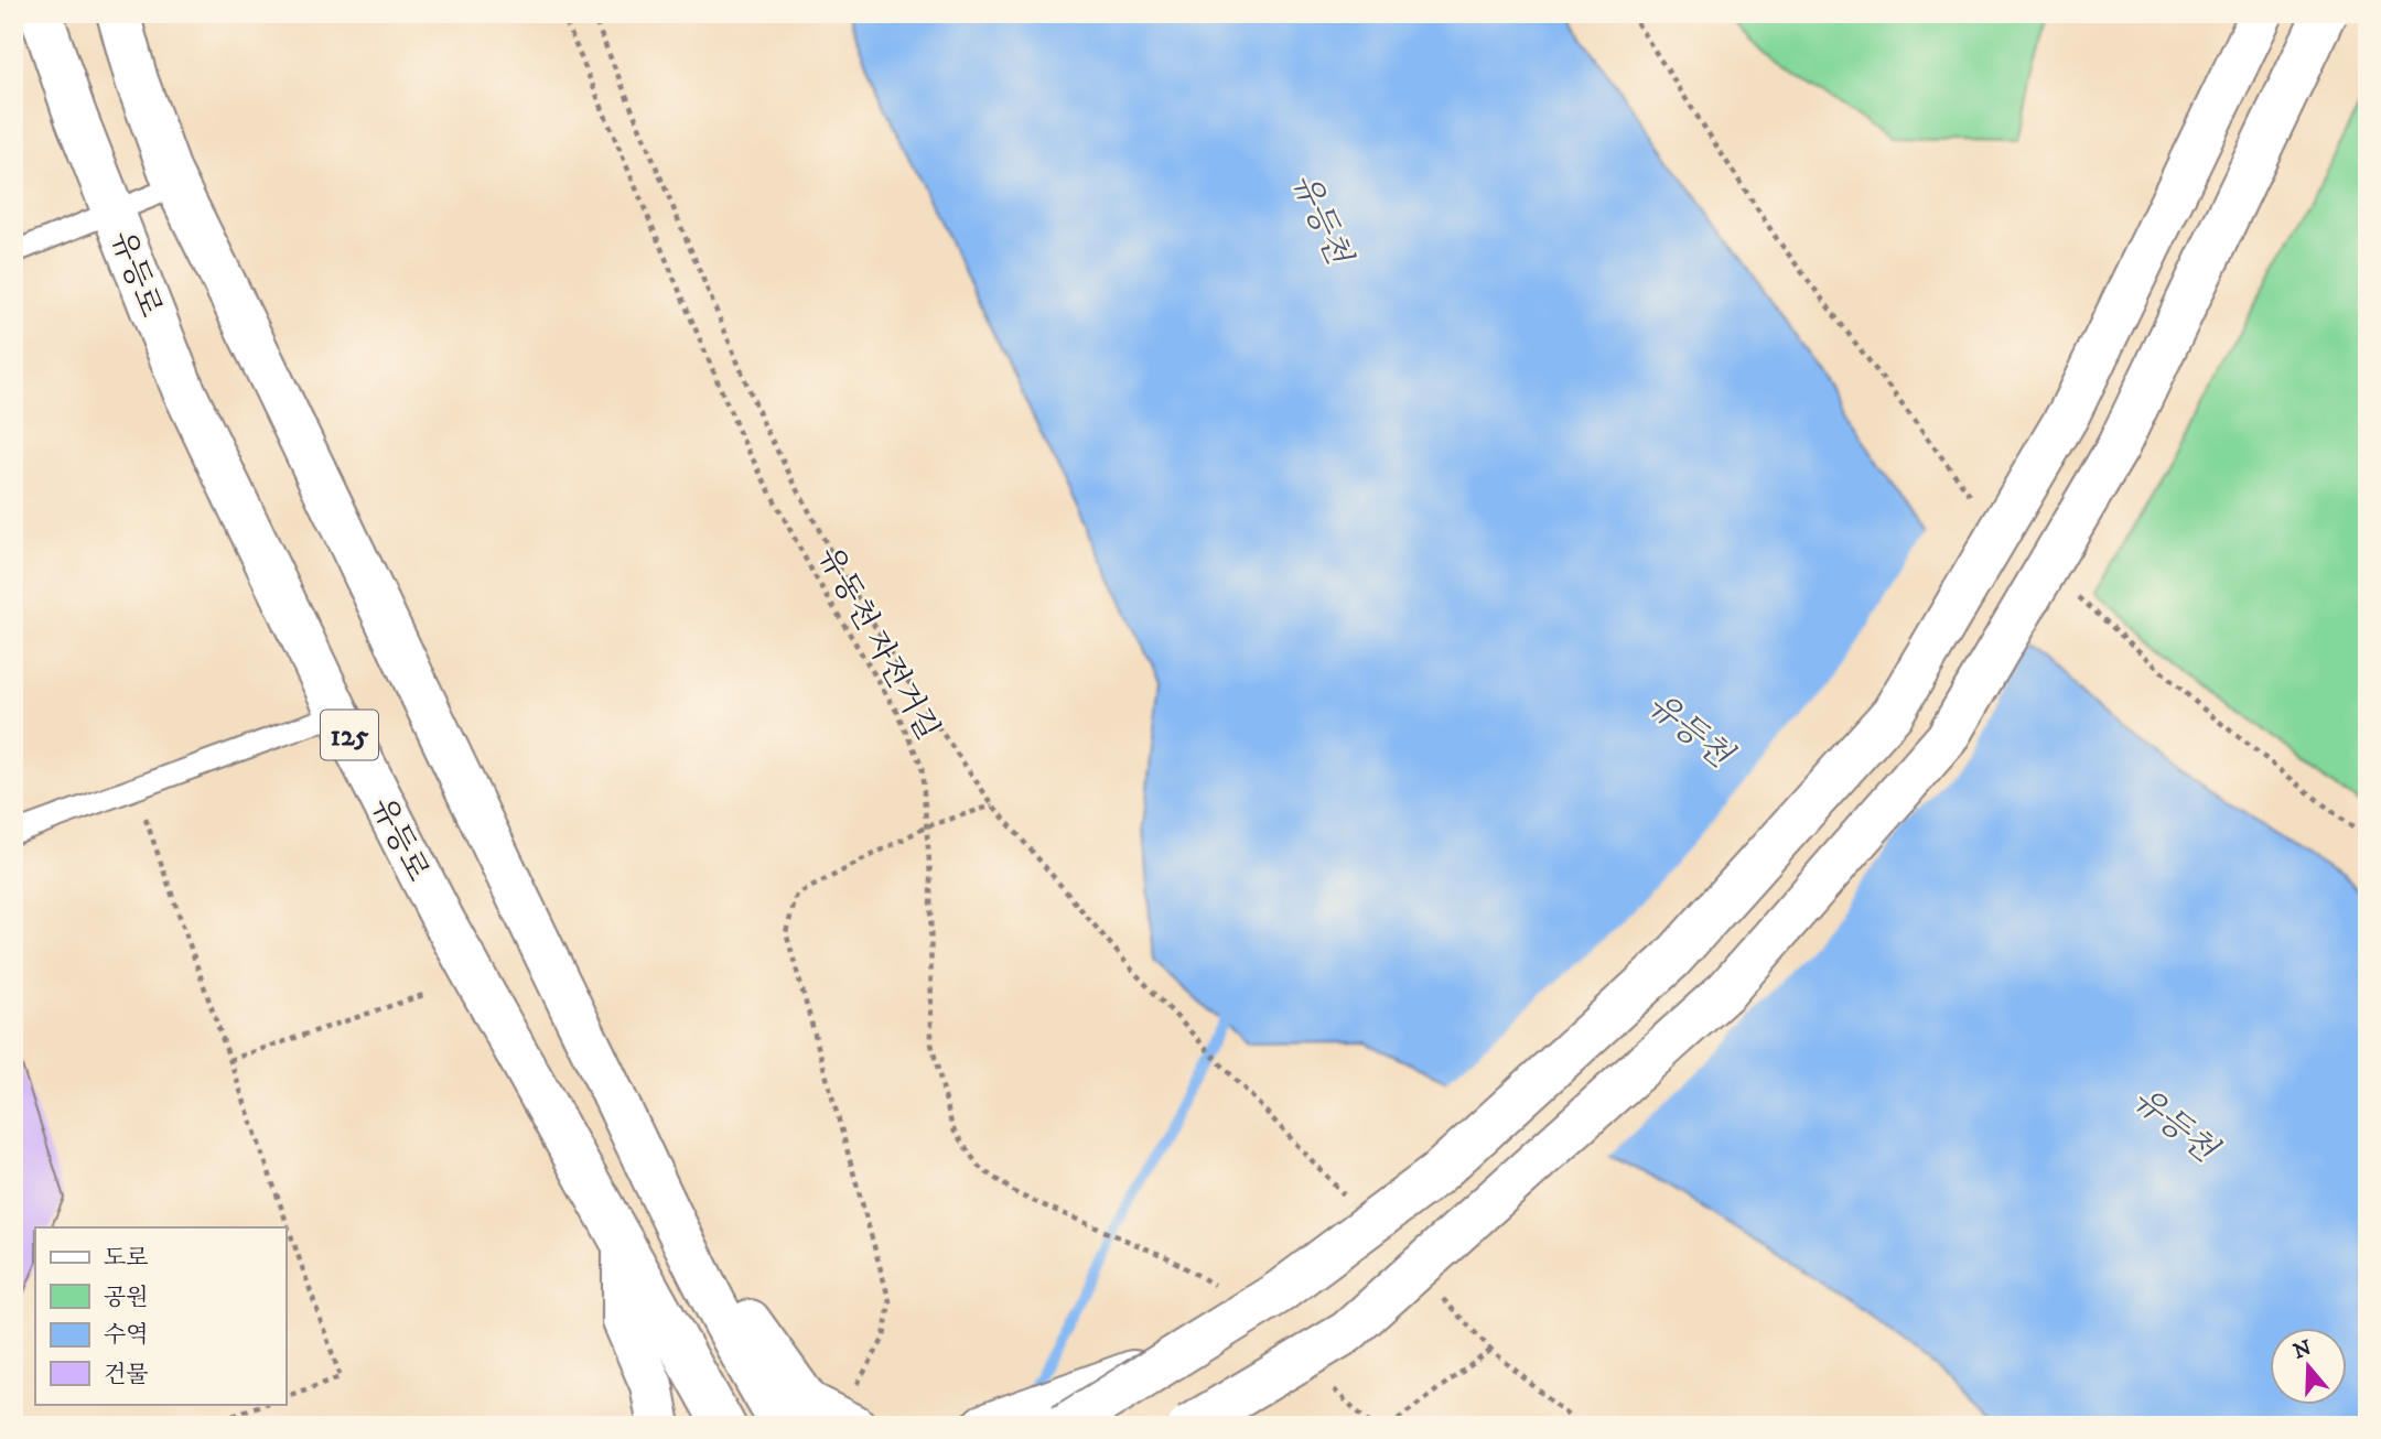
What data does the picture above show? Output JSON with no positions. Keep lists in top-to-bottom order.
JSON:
{
  "streets": {
    "main road": ["유등로", "125"],
    "path": ["유동천 자전거길"]
  },
  "water": ["유등천"],
  "legend": [
    "도로",
    "공원",
    "수역",
    "건물"
  ],
  "north": "top"
}
